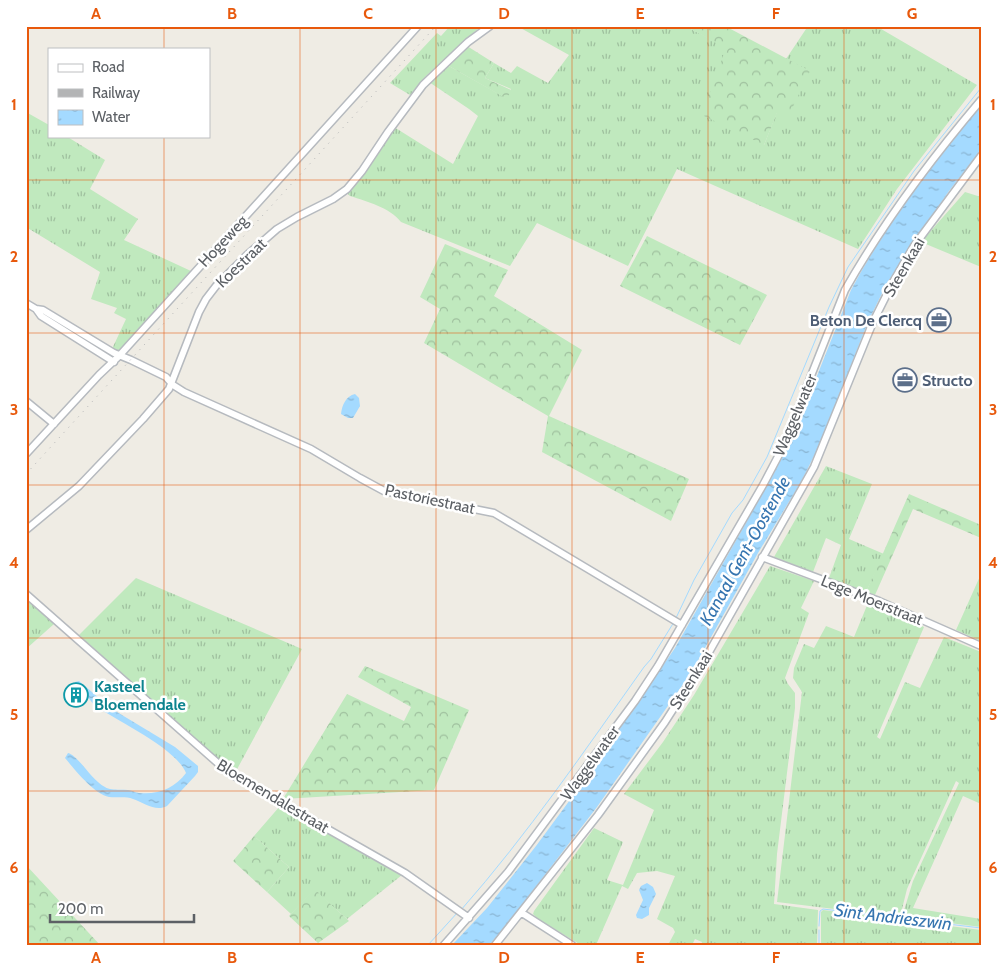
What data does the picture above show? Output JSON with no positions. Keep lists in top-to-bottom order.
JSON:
{
  "streets": {
    "street": [
      "Hogeweg",
      "Koestraat",
      "Steenkaai",
      "Waggelwater",
      "Pastoriestraat",
      "Lege Moerstraat",
      "Bloemendalestraat"
    ]
  },
  "crossings": [
    ["Hogeweg", "Pastoriestraat"],
    ["Koestraat", "Pastoriestraat"],
    ["Steenkaai", "Lege Moerstraat"],
    ["Waggelwater", "Pastoriestraat"],
    ["Waggelwater", "Bloemendalestraat"]
  ],
  "water": ["Kanaal Gent-Oostende", "Sint Andrieszwin"],
  "places": {
    "office": ["Beton De Clercq", "Structo"],
    "building": ["Kasteel Bloemendale"]
  },
  "legend": ["Road", "Railway", "Water"],
  "scale_bar": "200 m",
  "grid": {
    "columns": [
      "A",
      "B",
      "C",
      "D",
      "E",
      "F",
      "G"
    ],
    "rows": [
      "1",
      "2",
      "3",
      "4",
      "5",
      "6"
    ]
  }
}
